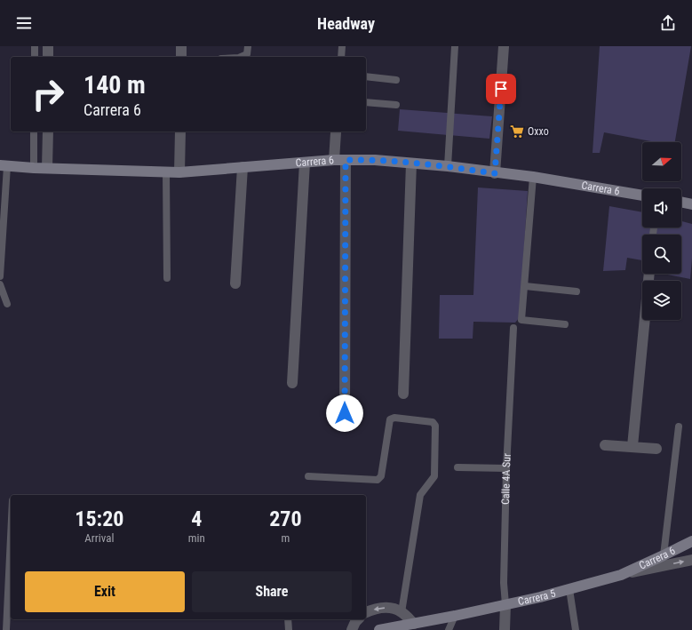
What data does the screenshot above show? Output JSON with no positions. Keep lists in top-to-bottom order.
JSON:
{
  "streets": {
    "main road": ["Carrera 6", "Carrera 5"],
    "street": ["Calle 4A Sur"]
  },
  "crossings": [
    ["Carrera 6", "Carrera 5"],
    ["Calle 4A Sur", "Carrera 5"]
  ],
  "places": {
    "supermarket": ["Oxxo"]
  },
  "north": "right",
  "page": {
    "header": "Headway",
    "turn": ["140 m", "Carrera 6"],
    "eta": [
      "15:20",
      "Arrival",
      "4",
      "min",
      "270",
      "m"
    ],
    "buttons": ["Exit", "Share"]
  }
}
